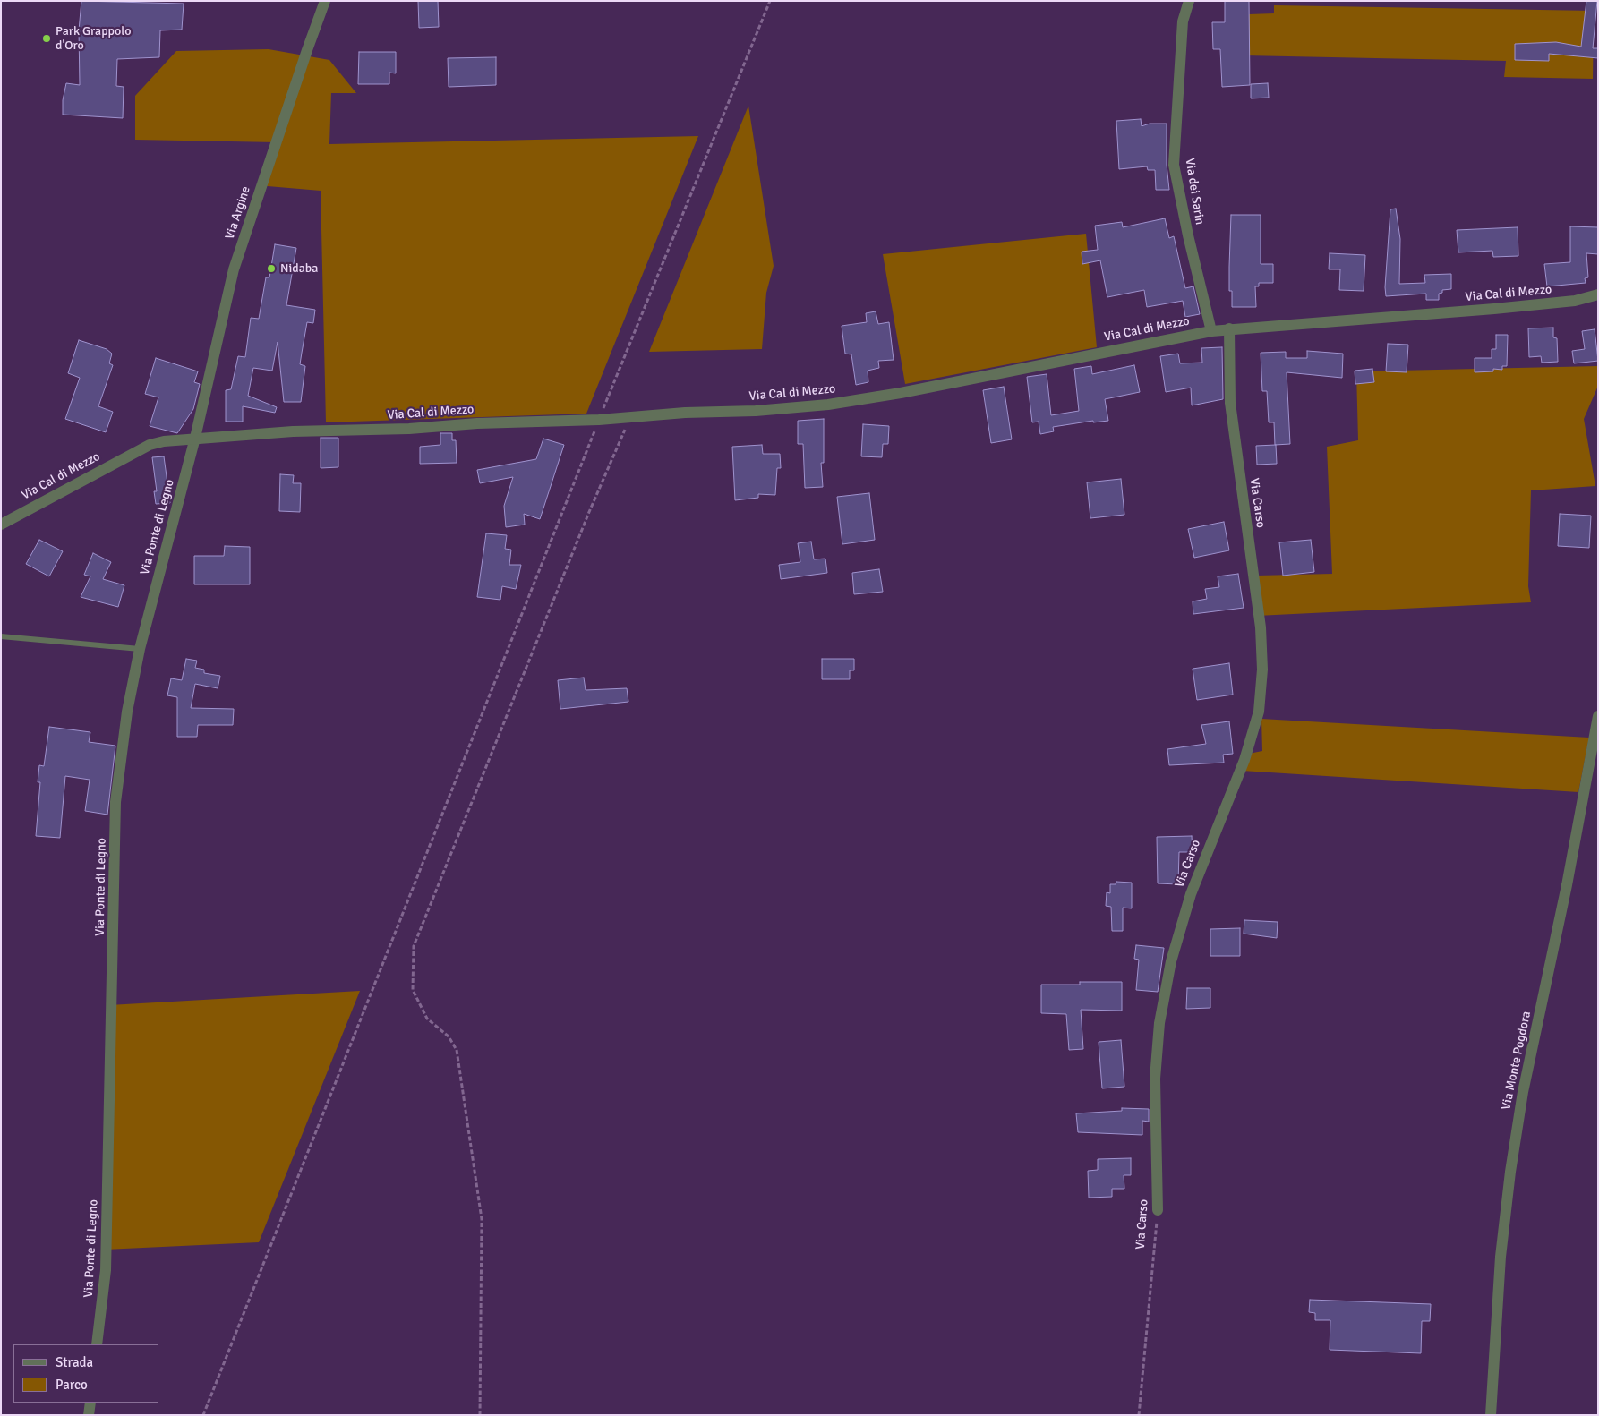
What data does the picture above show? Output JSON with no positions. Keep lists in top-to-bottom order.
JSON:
{
  "streets": {
    "street": [
      "Via dei Sarin",
      "Via Argine",
      "Via Cal di Mezzo",
      "Via Carso",
      "Via Ponte di Legno",
      "Via Monte Pogdora"
    ]
  },
  "crossings": [
    ["Via dei Sarin", "Via Cal di Mezzo"],
    ["Via Argine", "Via Cal di Mezzo"],
    ["Via Argine", "Via Ponte di Legno"],
    ["Via Cal di Mezzo", "Via Carso"],
    ["Via Cal di Mezzo", "Via Ponte di Legno"]
  ],
  "places": ["Park Grappolo d'Oro", "Nidaba"],
  "legend": ["Strada", "Parco"]
}
